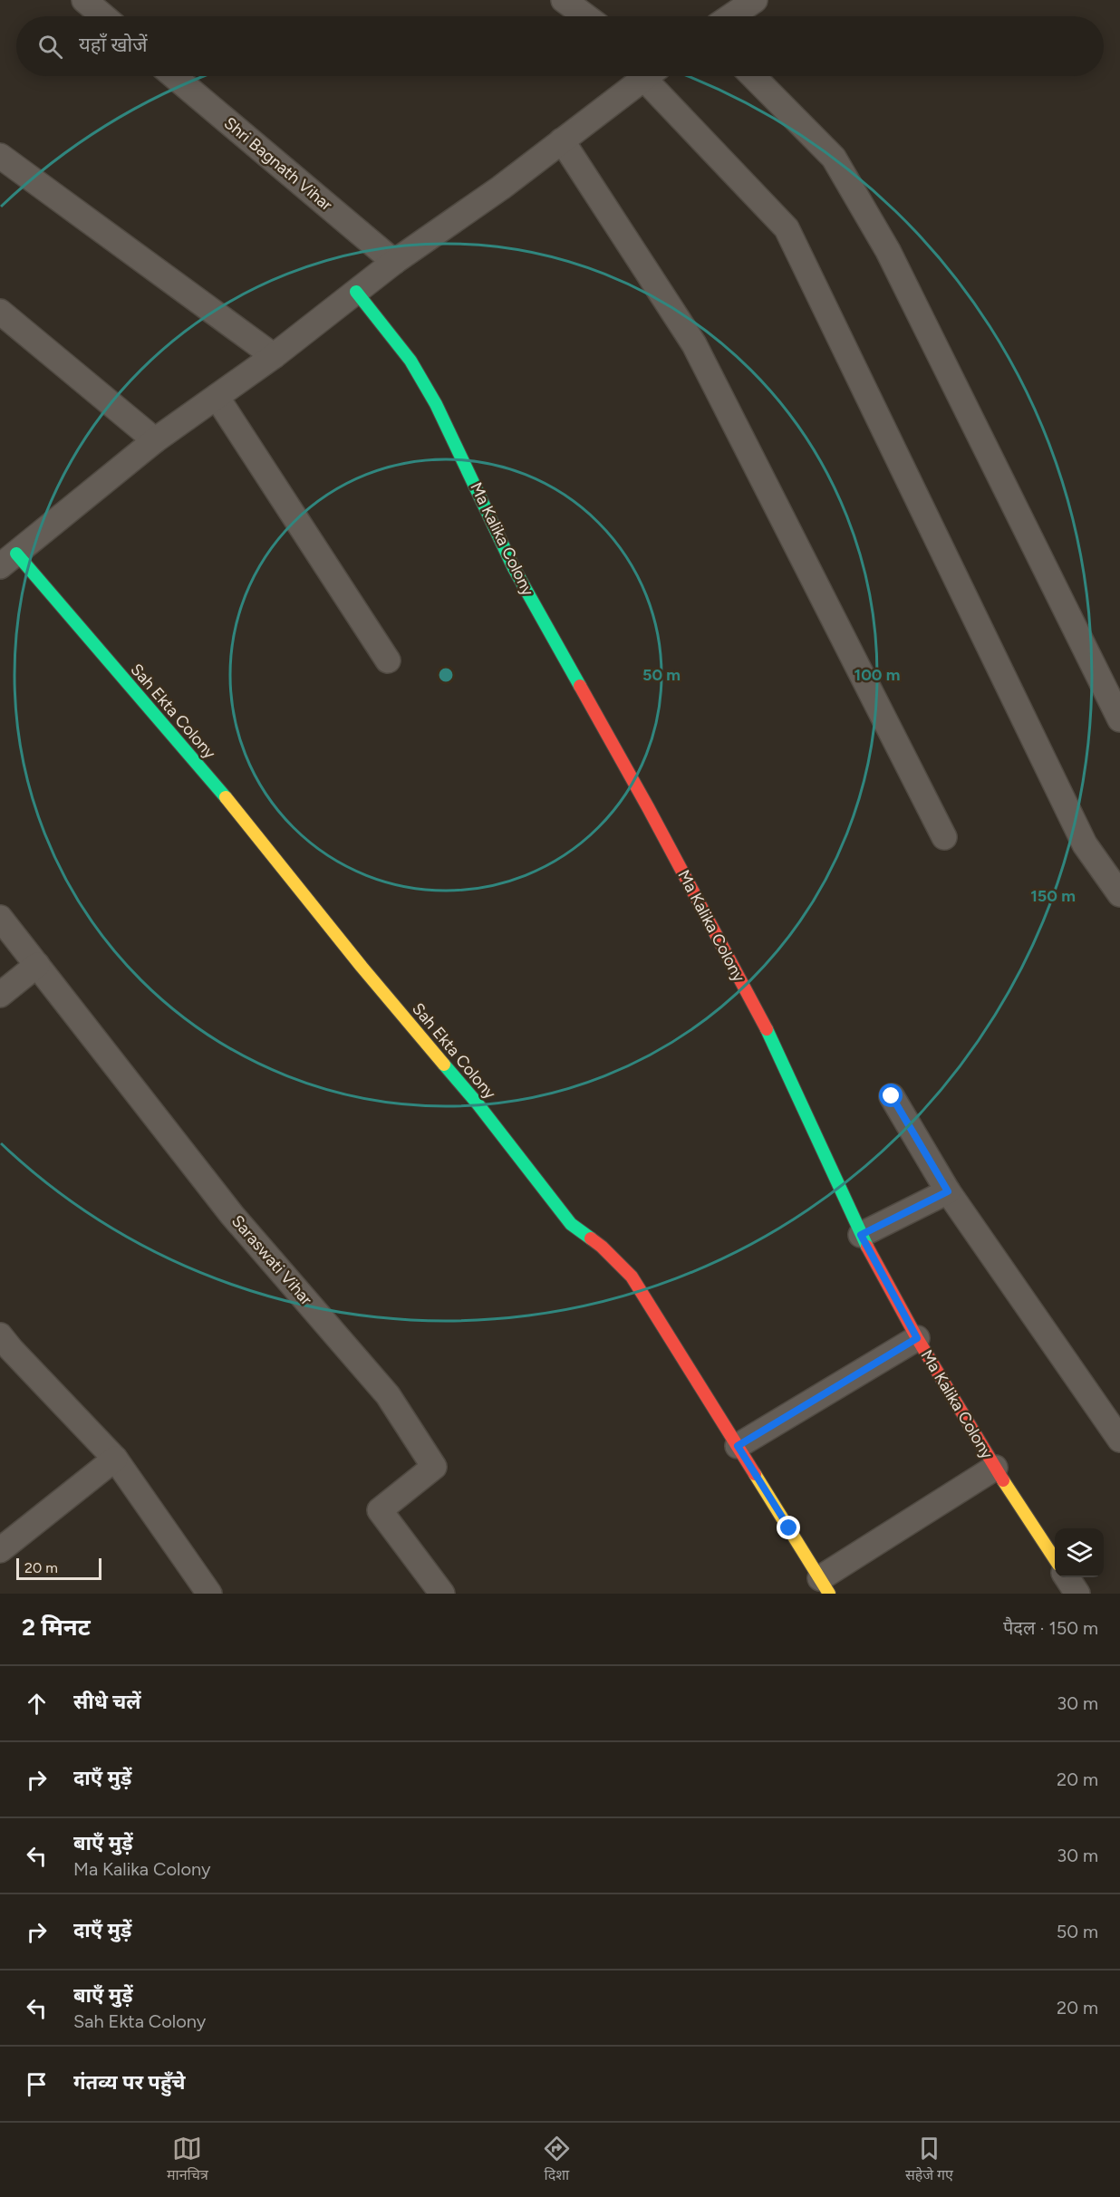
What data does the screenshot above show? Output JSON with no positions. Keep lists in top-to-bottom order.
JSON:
{
  "streets": {
    "street": [
      "Shri Bagnath Vihar",
      "Ma Kalika Colony",
      "Sah Ekta Colony",
      "Saraswati Vihar"
    ]
  },
  "scale_bar": "20 m",
  "page": {
    "search": "यहाँ खोजें",
    "scale": "20 m",
    "heading": ["2 मिनट", "पैदल · 150 m"],
    "list": [
      ["सीधे चलें", "30 m"],
      ["दाएँ मुड़ें", "20 m"],
      ["बाएँ मुड़ें", "Ma Kalika Colony", "30 m"],
      ["दाएँ मुड़ें", "50 m"],
      ["बाएँ मुड़ें", "Sah Ekta Colony", "20 m"],
      "गंतव्य पर पहुँचे"
    ],
    "nav": ["मानचित्र", "दिशा", "सहेजे गए"]
  },
  "rings": ["50 m", "100 m", "150 m"]
}
